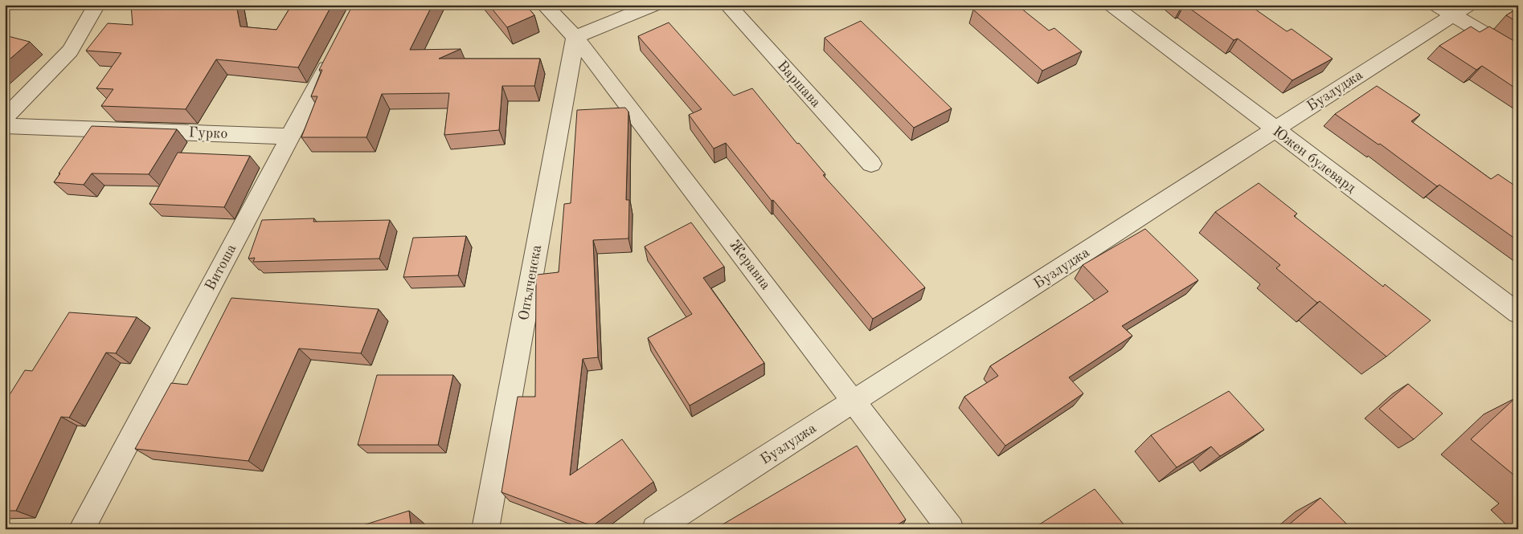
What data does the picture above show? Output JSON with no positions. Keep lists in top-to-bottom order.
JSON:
{
  "streets": {
    "street": [
      "Варшава",
      "Бузлуджа",
      "Гурко",
      "Южен булевард",
      "Жеравна",
      "Витоша",
      "Опълченска"
    ]
  },
  "crossings": [
    ["Бузлуджа", "Южен булевард"],
    ["Бузлуджа", "Жеравна"],
    ["Гурко", "Витоша"],
    ["Жеравна", "Опълченска"]
  ]
}
